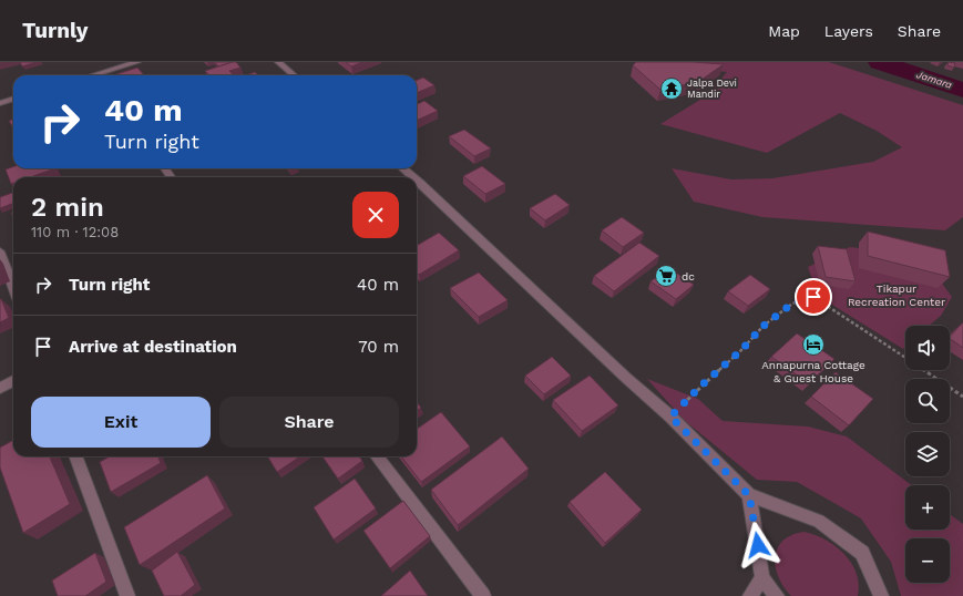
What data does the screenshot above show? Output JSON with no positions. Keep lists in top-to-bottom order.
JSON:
{
  "water": ["Jamara"],
  "parks": ["Tikapur Recreation Center"],
  "places": {
    "temple": ["Jalpa Devi Mandir"],
    "supermarket": ["dc"],
    "hotel": ["Annapurna Cottage & Guest House"]
  },
  "page": {
    "header": "Turnly",
    "nav": ["Map", "Layers", "Share"],
    "turn": ["40 m", "Turn right"],
    "heading": ["2 min", "110 m · 12:08"],
    "list": [
      {
        "name": "Turn right",
        "value": "40 m"
      },
      {
        "name": "Arrive at destination",
        "value": "70 m"
      }
    ],
    "map_buttons": ["+", "−"],
    "buttons": ["Exit", "Share"]
  }
}
